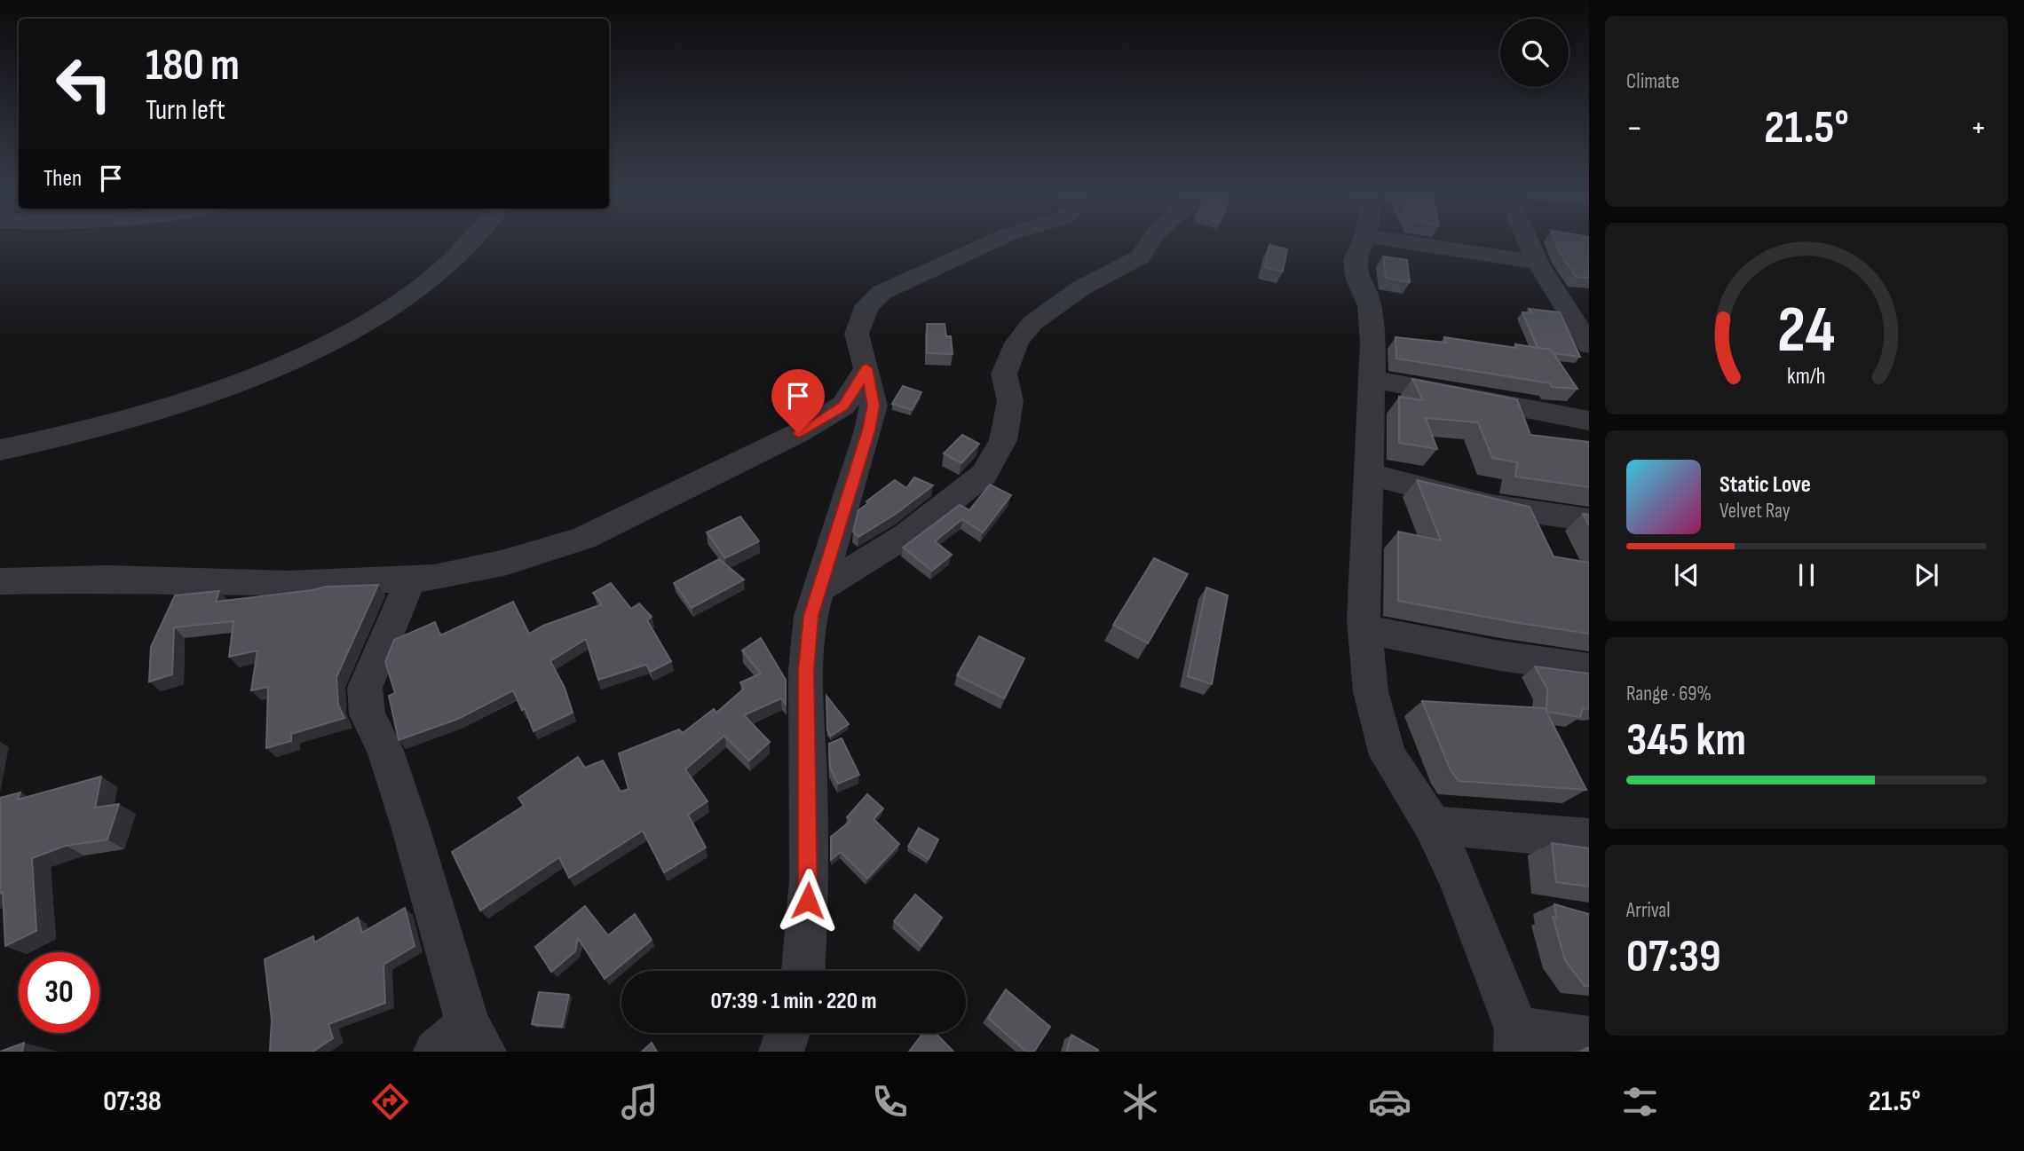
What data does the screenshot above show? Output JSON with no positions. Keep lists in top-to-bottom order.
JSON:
{
  "page": {
    "tile": [
      "Climate",
      ["Range · 69%", "345 km"],
      ["Arrival", "07:39"]
    ],
    "turn": ["180 m", "Turn left"],
    "heat": ["−", "21.5°", "+"],
    "then": "Then",
    "song": ["Static Love", "Velvet Ray"],
    "limit": "30",
    "trip": "07:39 · 1 min · 220 m",
    "tabs": ["07:38", "21.5°"],
    "gauge": ["24", "km/h"]
  }
}
